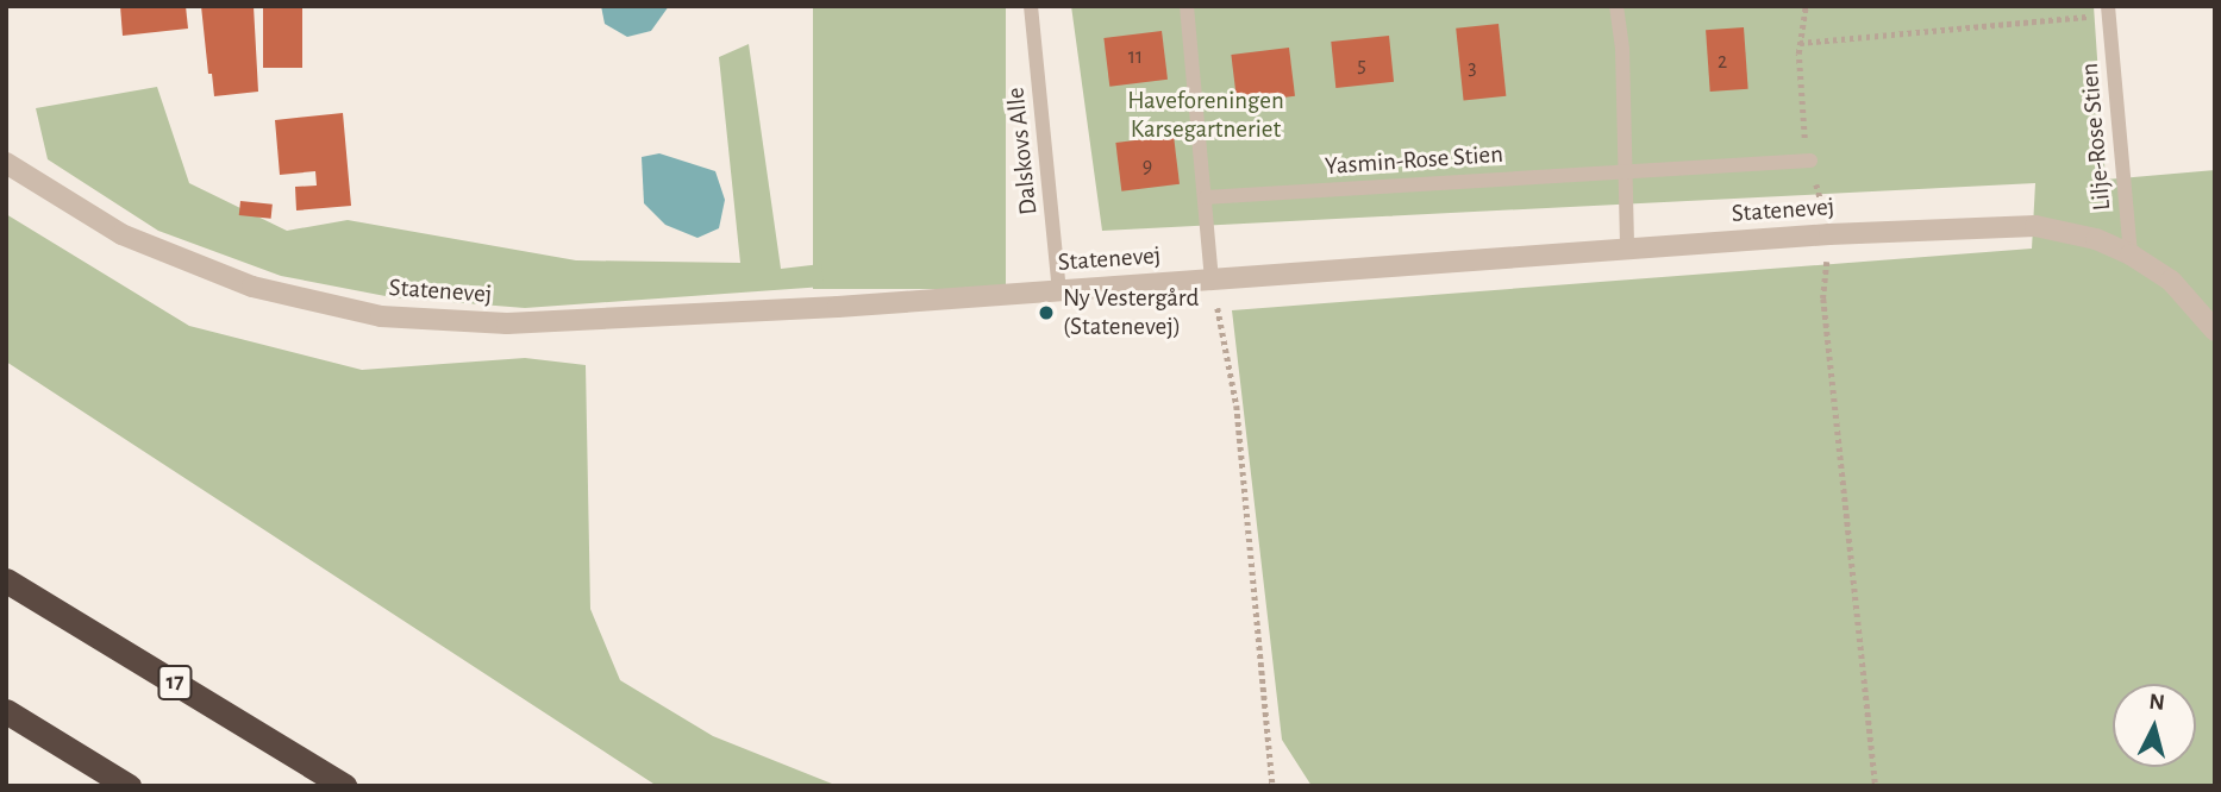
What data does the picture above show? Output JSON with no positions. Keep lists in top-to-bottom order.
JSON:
{
  "streets": {
    "highway": ["17"],
    "street": ["Statenevej"],
    "lane": ["Lilje-Rose Stien", "Dalskovs Alle", "Yasmin-Rose Stien"]
  },
  "crossings": [
    ["Lilje-Rose Stien", "Statenevej"],
    ["Dalskovs Alle", "Statenevej"]
  ],
  "parks": ["Haveforeningen Karsegartneriet"],
  "places": ["Ny Vestergård (Statenevej)"],
  "house_numbers": [
    "11",
    "2",
    "5",
    "3",
    "9"
  ],
  "north": "top"
}
